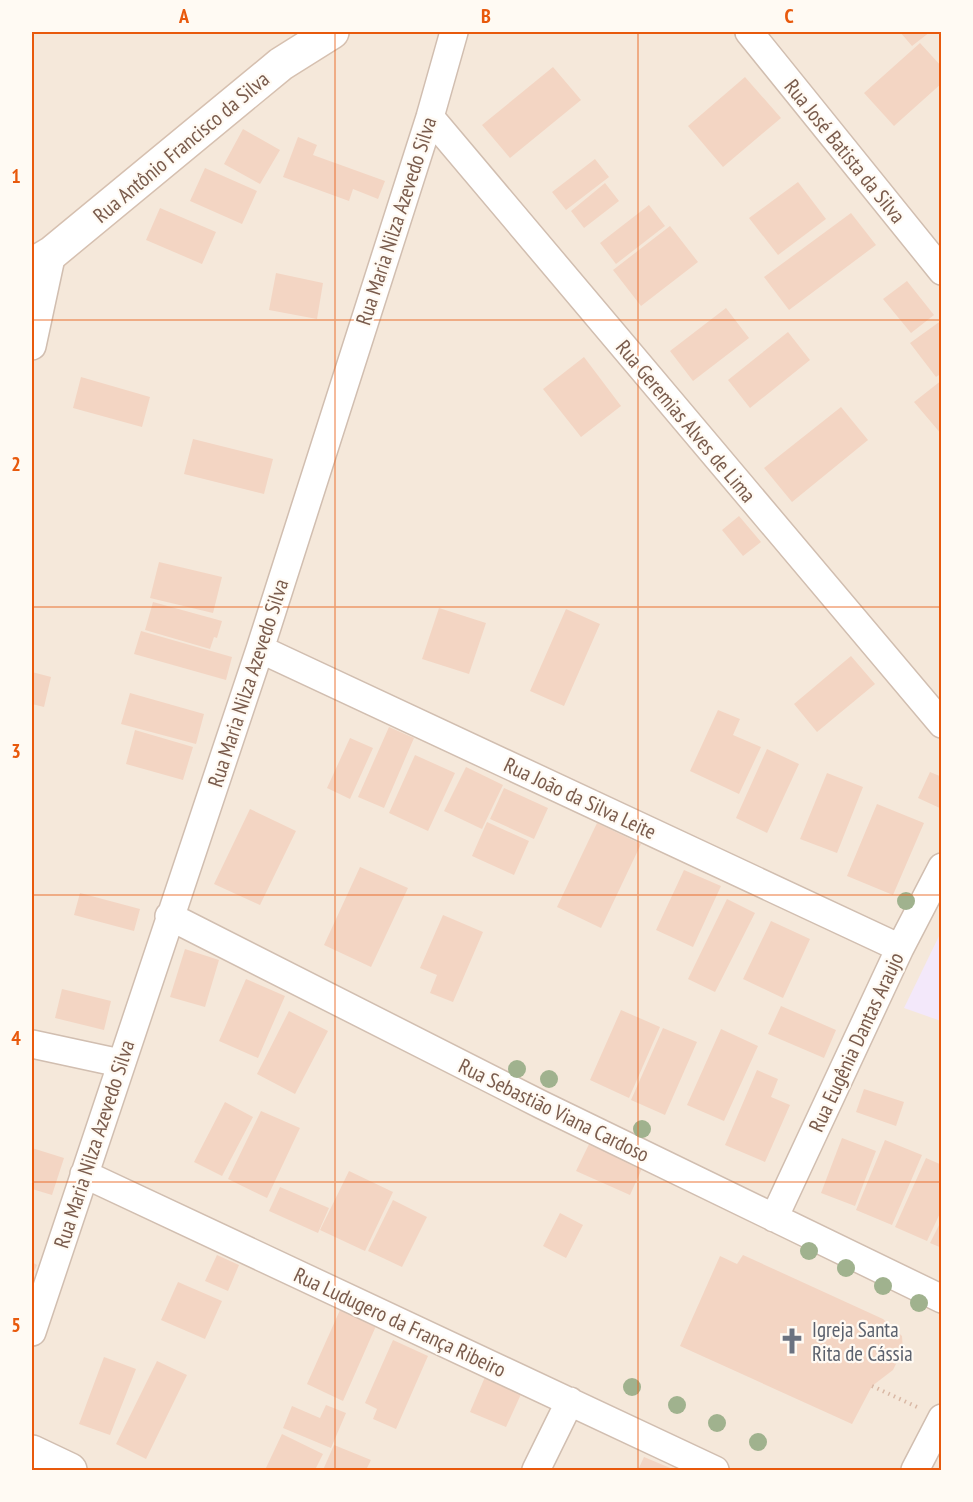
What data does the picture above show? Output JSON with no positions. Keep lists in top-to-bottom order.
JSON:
{
  "streets": {
    "main road": ["Rua Antônio Francisco da Silva"],
    "street": [
      "Rua José Batista da Silva",
      "Rua Maria Nilza Azevedo Silva",
      "Rua Geremias Alves de Lima",
      "Rua João da Silva Leite",
      "Rua Eugênia Dantas Araujo",
      "Rua Sebastião Viana Cardoso",
      "Rua Ludugero da França Ribeiro"
    ]
  },
  "crossings": [
    ["Rua Maria Nilza Azevedo Silva", "Rua Geremias Alves de Lima"],
    ["Rua Maria Nilza Azevedo Silva", "Rua João da Silva Leite"],
    ["Rua Maria Nilza Azevedo Silva", "Rua Sebastião Viana Cardoso"],
    ["Rua Maria Nilza Azevedo Silva", "Rua Ludugero da França Ribeiro"],
    ["Rua João da Silva Leite", "Rua Eugênia Dantas Araujo"],
    ["Rua Eugênia Dantas Araujo", "Rua Sebastião Viana Cardoso"]
  ],
  "places": {
    "church": ["Igreja Santa Rita de Cássia"]
  },
  "grid": {
    "columns": ["A", "B", "C"],
    "rows": [
      "1",
      "2",
      "3",
      "4",
      "5"
    ]
  }
}
